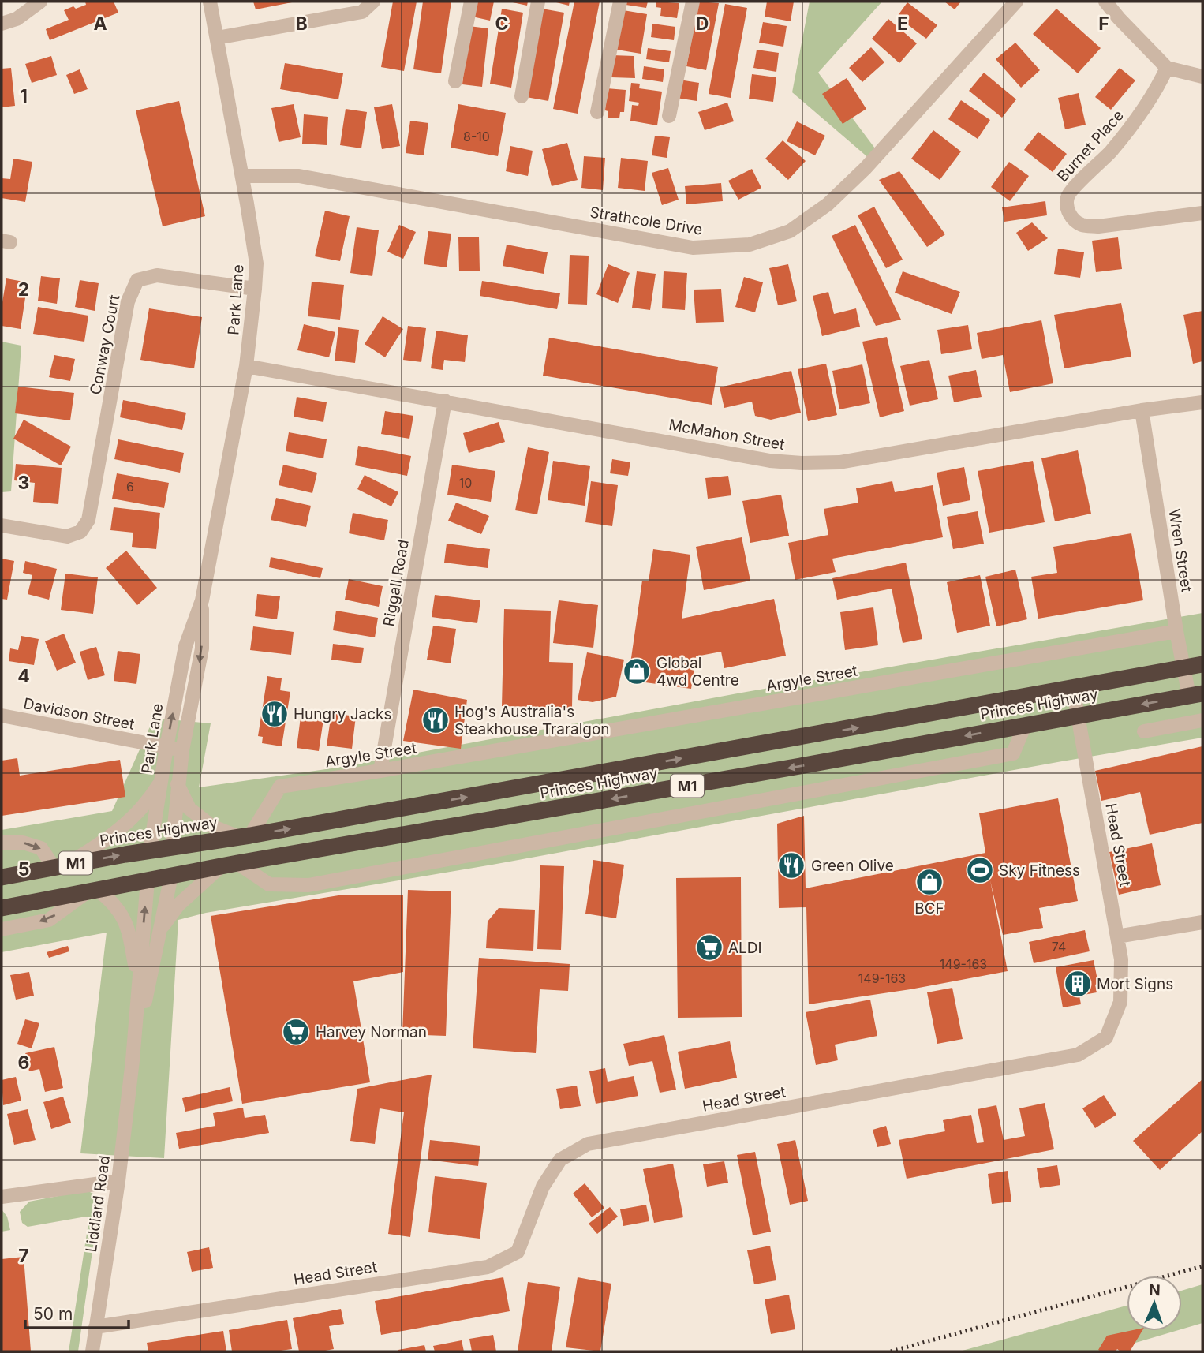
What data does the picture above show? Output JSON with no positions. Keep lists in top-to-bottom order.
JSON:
{
  "streets": {
    "highway": ["Princes Highway", "M1"],
    "street": [
      "Burnet Place",
      "Strathcole Drive",
      "Park Lane",
      "Conway Court",
      "McMahon Street",
      "Wren Street",
      "Riggall Road",
      "Argyle Street",
      "Davidson Street",
      "Head Street",
      "Liddiard Road"
    ]
  },
  "crossings": [
    ["Strathcole Drive", "Park Lane"],
    ["Park Lane", "Conway Court"],
    ["Park Lane", "McMahon Street"],
    ["Park Lane", "Princes Highway"],
    ["Park Lane", "Davidson Street"],
    ["McMahon Street", "Wren Street"],
    ["McMahon Street", "Riggall Road"],
    ["Wren Street", "Argyle Street"],
    ["Wren Street", "Princes Highway"],
    ["Riggall Road", "Argyle Street"],
    ["Argyle Street", "Princes Highway"],
    ["Princes Highway", "Head Street"],
    ["Princes Highway", "Liddiard Road"],
    ["Head Street", "Liddiard Road"]
  ],
  "places": {
    "shop": ["Global 4wd Centre", "BCF"],
    "restaurant": ["Hungry Jacks", "Hog's Australia's Steakhouse Traralgon", "Green Olive"],
    "sports": ["Sky Fitness"],
    "supermarket": ["ALDI", "Harvey Norman"],
    "building": ["Mort Signs"]
  },
  "house_numbers": [
    "8-10",
    "10",
    "6",
    "74",
    "149-163",
    "149-163"
  ],
  "scale_bar": "50 m",
  "north": "top",
  "grid": {
    "columns": [
      "A",
      "B",
      "C",
      "D",
      "E",
      "F"
    ],
    "rows": [
      "1",
      "2",
      "3",
      "4",
      "5",
      "6",
      "7"
    ]
  }
}
